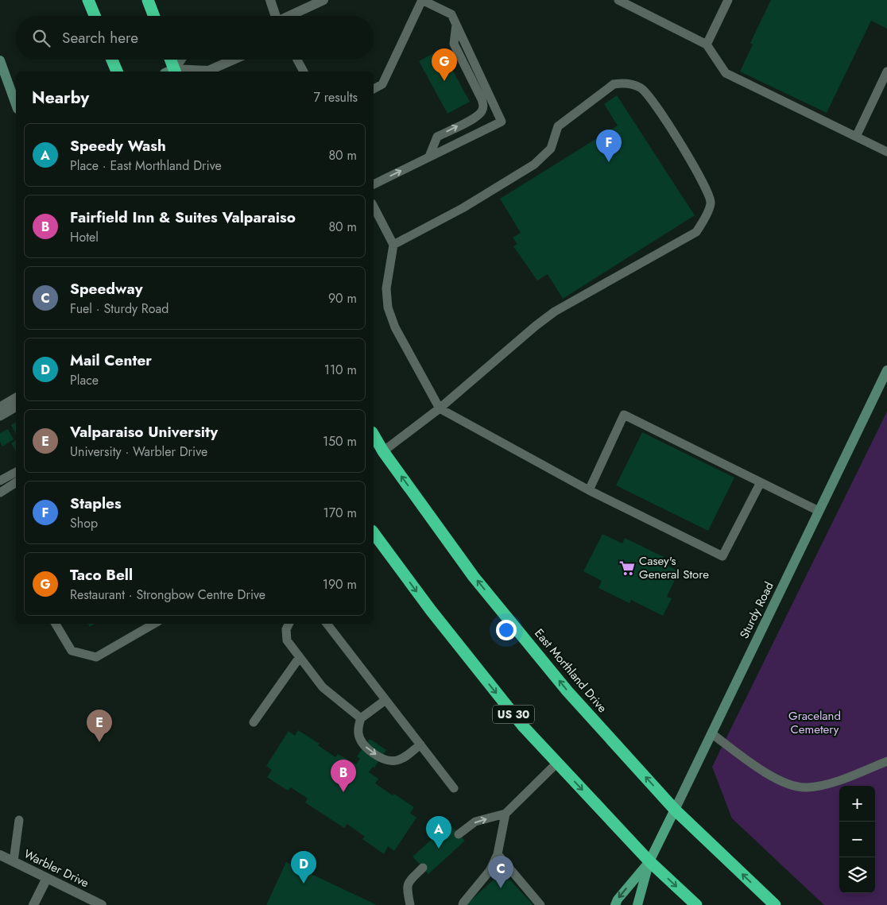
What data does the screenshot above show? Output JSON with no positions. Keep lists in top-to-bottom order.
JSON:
{
  "streets": {
    "highway": ["East Morthland Drive", "US 30"],
    "main road": ["Sturdy Road"],
    "street": ["Warbler Drive"]
  },
  "crossings": [
    ["Sturdy Road", "East Morthland Drive"],
    ["Sturdy Road", "US 30"]
  ],
  "parks": ["Graceland Cemetery"],
  "places": {
    "supermarket": ["Casey's General Store"]
  },
  "page": {
    "search": "Search here",
    "pins": [
      "G",
      "F",
      "E",
      "B",
      "A",
      "D",
      "C"
    ],
    "heading": ["Nearby", "7 results"],
    "list": [
      {
        "mark": "A",
        "name": "Speedy Wash",
        "note": "Place · East Morthland Drive",
        "value": "80 m"
      },
      {
        "mark": "B",
        "name": "Fairfield Inn & Suites Valparaiso",
        "note": "Hotel",
        "value": "80 m"
      },
      {
        "mark": "C",
        "name": "Speedway",
        "note": "Fuel · Sturdy Road",
        "value": "90 m"
      },
      {
        "mark": "D",
        "name": "Mail Center",
        "note": "Place",
        "value": "110 m"
      },
      {
        "mark": "E",
        "name": "Valparaiso University",
        "note": "University · Warbler Drive",
        "value": "150 m"
      },
      {
        "mark": "F",
        "name": "Staples",
        "note": "Shop",
        "value": "170 m"
      },
      {
        "mark": "G",
        "name": "Taco Bell",
        "note": "Restaurant · Strongbow Centre Drive",
        "value": "190 m"
      }
    ],
    "map_buttons": ["+", "−"]
  }
}
